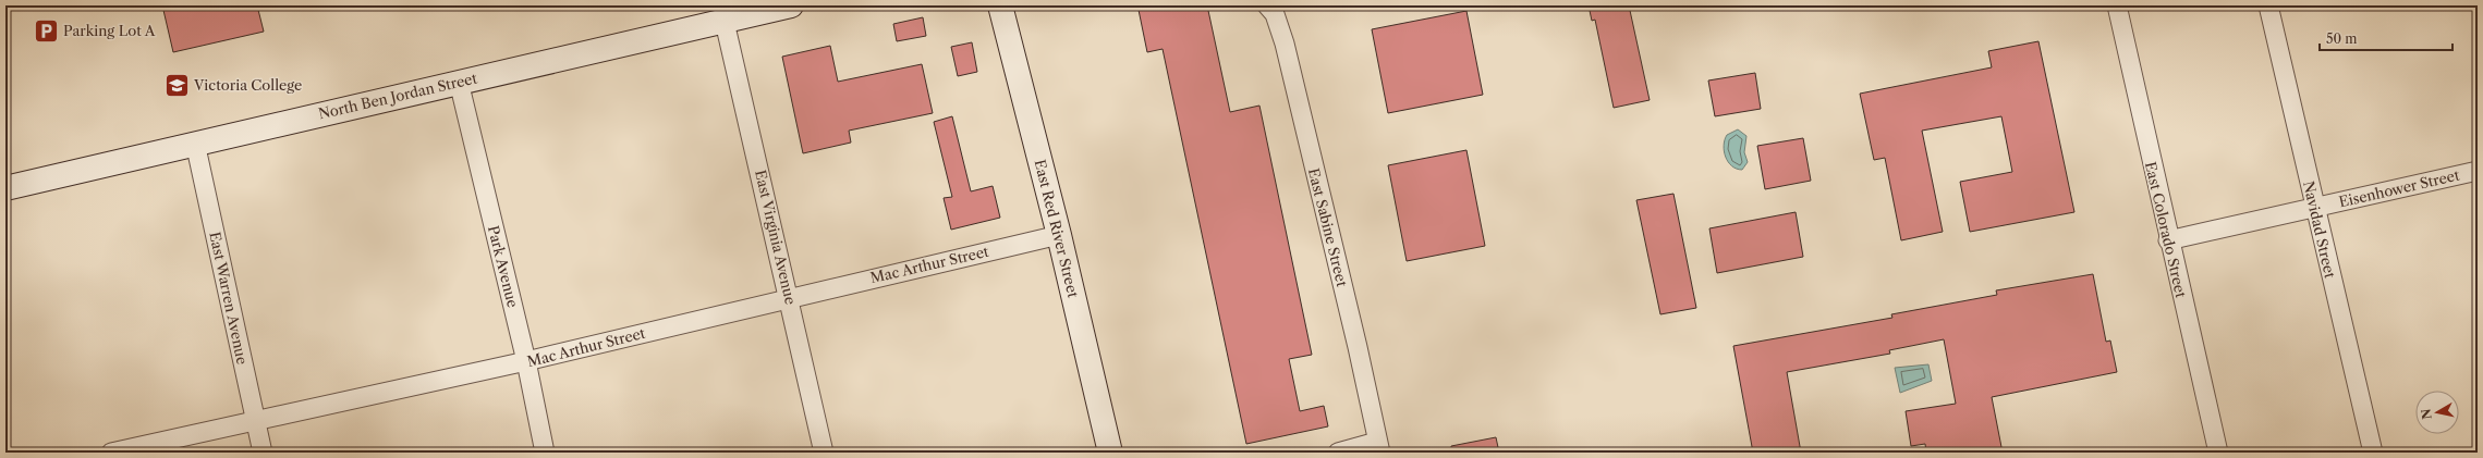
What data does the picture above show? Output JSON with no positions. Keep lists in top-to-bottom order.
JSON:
{
  "streets": {
    "street": [
      "North Ben Jordan Street",
      "Eisenhower Street",
      "East Sabine Street",
      "East Red River Street",
      "East Colorado Street",
      "Navidad Street",
      "East Virginia Avenue",
      "Mac Arthur Street",
      "Park Avenue",
      "East Warren Avenue"
    ]
  },
  "crossings": [
    ["North Ben Jordan Street", "East Virginia Avenue"],
    ["North Ben Jordan Street", "Park Avenue"],
    ["North Ben Jordan Street", "East Warren Avenue"],
    ["Eisenhower Street", "East Colorado Street"],
    ["Eisenhower Street", "Navidad Street"],
    ["East Red River Street", "Mac Arthur Street"],
    ["East Virginia Avenue", "Mac Arthur Street"],
    ["Mac Arthur Street", "Park Avenue"],
    ["Mac Arthur Street", "East Warren Avenue"]
  ],
  "places": {
    "parking": ["Parking Lot A"],
    "school or university": ["Victoria College"]
  },
  "scale_bar": "50 m",
  "north": "left"
}
